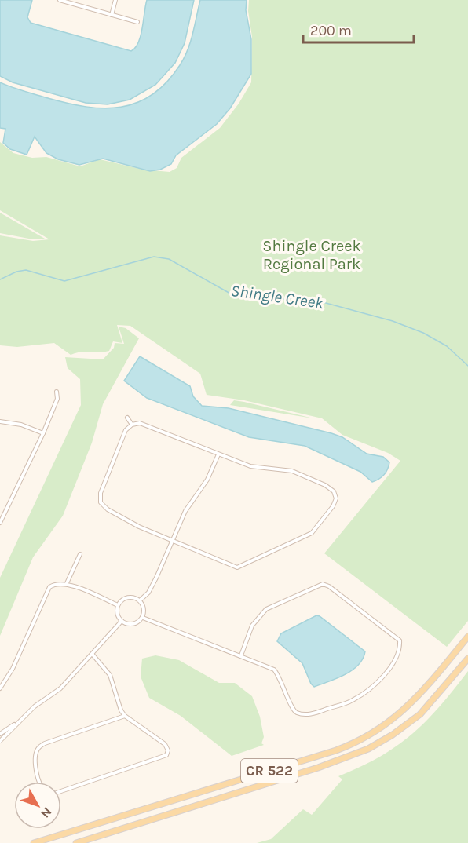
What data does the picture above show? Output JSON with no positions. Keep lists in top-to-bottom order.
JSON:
{
  "streets": {
    "main road": ["CR 522"]
  },
  "water": ["Shingle Creek"],
  "parks": ["Shingle Creek Regional Park"],
  "scale_bar": "200 m",
  "north": "bottom right"
}
